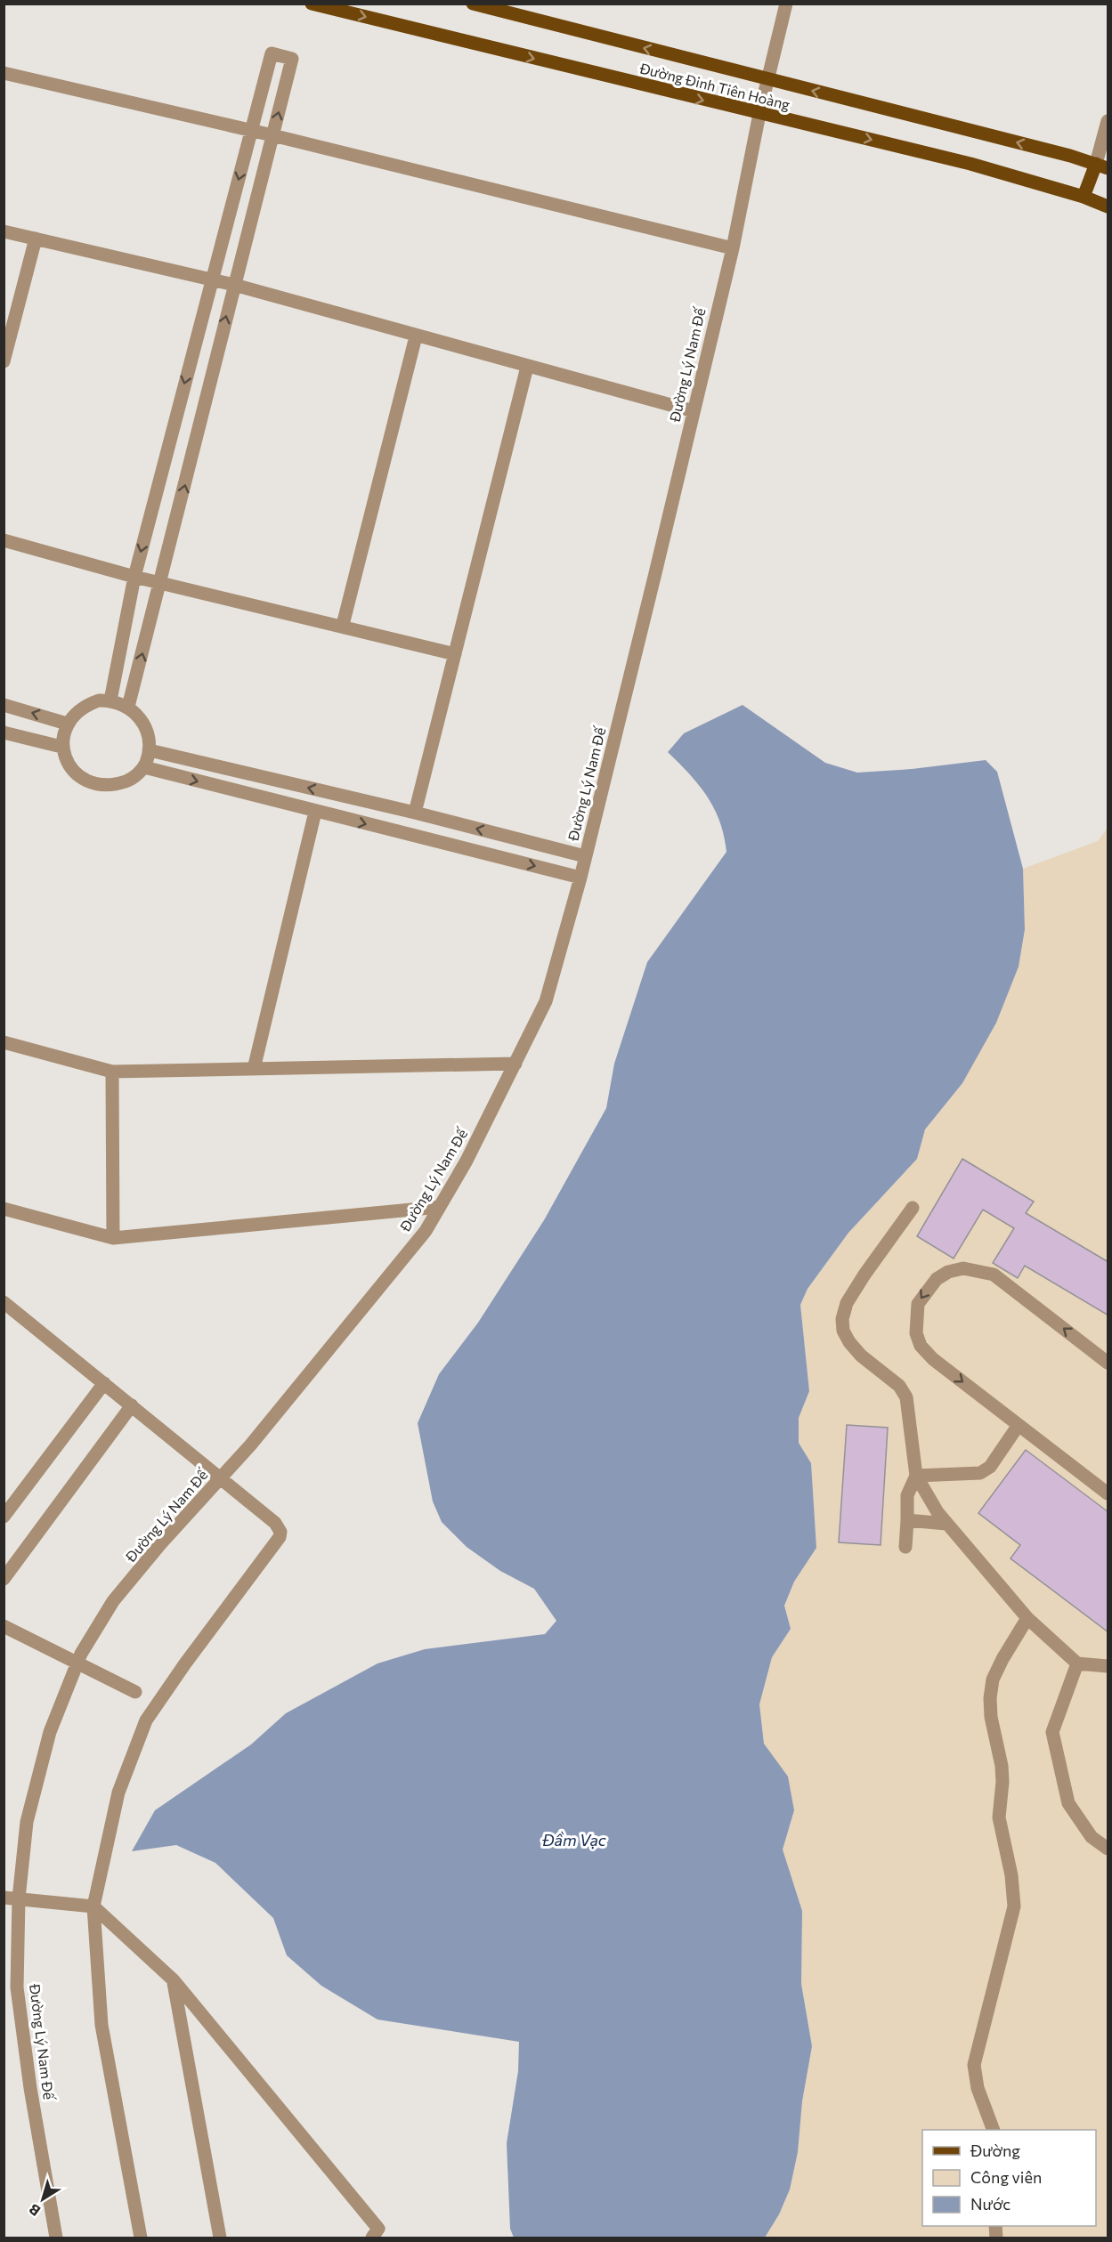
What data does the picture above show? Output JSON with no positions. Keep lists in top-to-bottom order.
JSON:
{
  "streets": {
    "main road": ["Đường Đinh Tiên Hoàng"],
    "street": ["Đường Lý Nam Đế"]
  },
  "crossings": [
    ["Đường Đinh Tiên Hoàng", "Đường Lý Nam Đế"]
  ],
  "water": ["Đầm Vạc"],
  "legend": ["Đường", "Công viên", "Nước"],
  "north": "bottom left"
}
